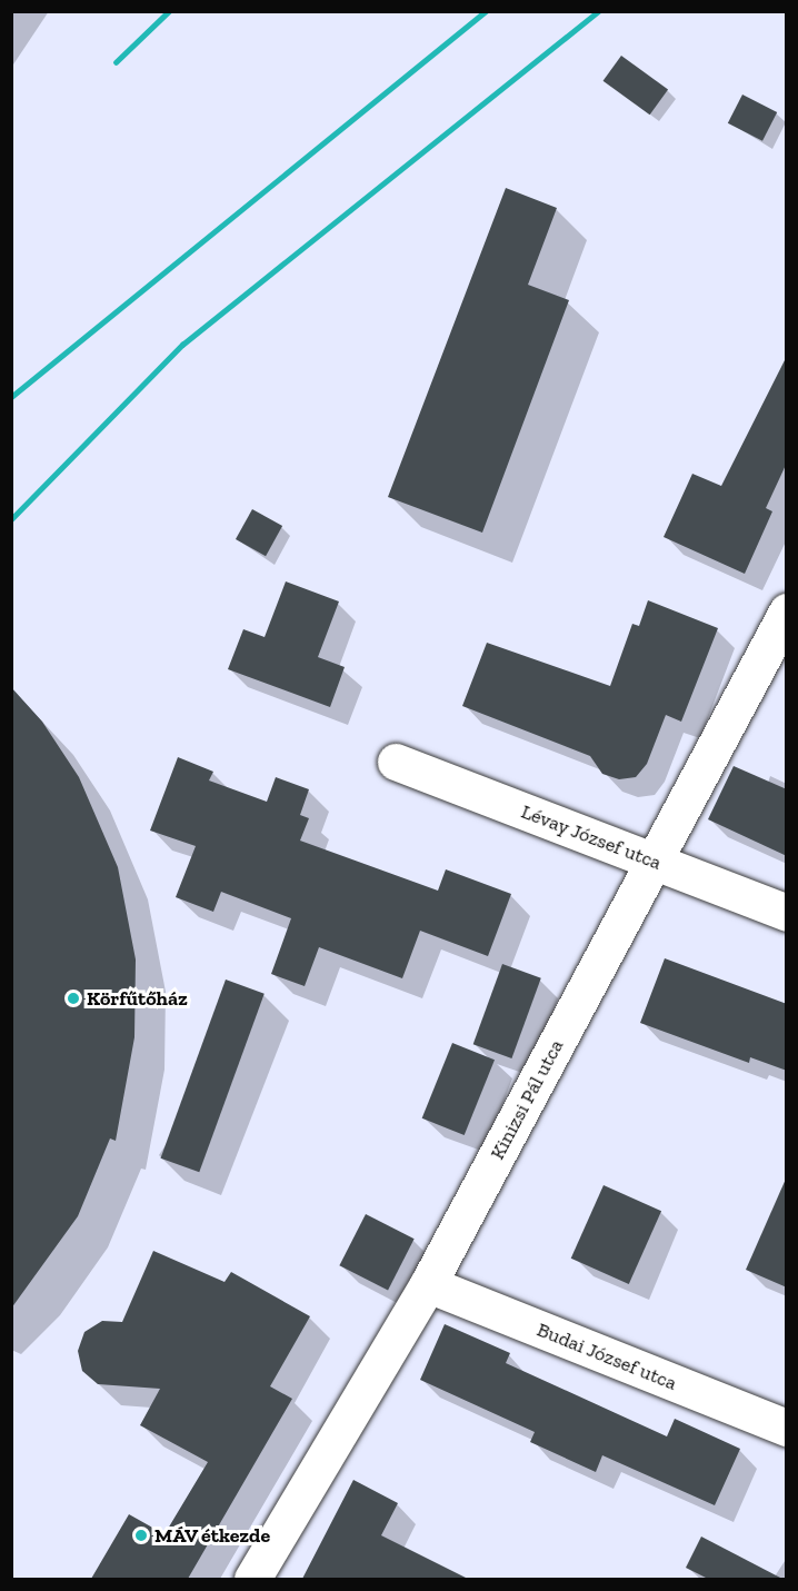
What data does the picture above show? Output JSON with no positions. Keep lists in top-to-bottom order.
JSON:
{
  "streets": {
    "street": ["Lévay József utca", "Kinizsi Pál utca", "Budai József utca"]
  },
  "crossings": [
    ["Lévay József utca", "Kinizsi Pál utca"],
    ["Kinizsi Pál utca", "Budai József utca"]
  ],
  "places": ["Körfűtőház", "MÁV étkezde"]
}
